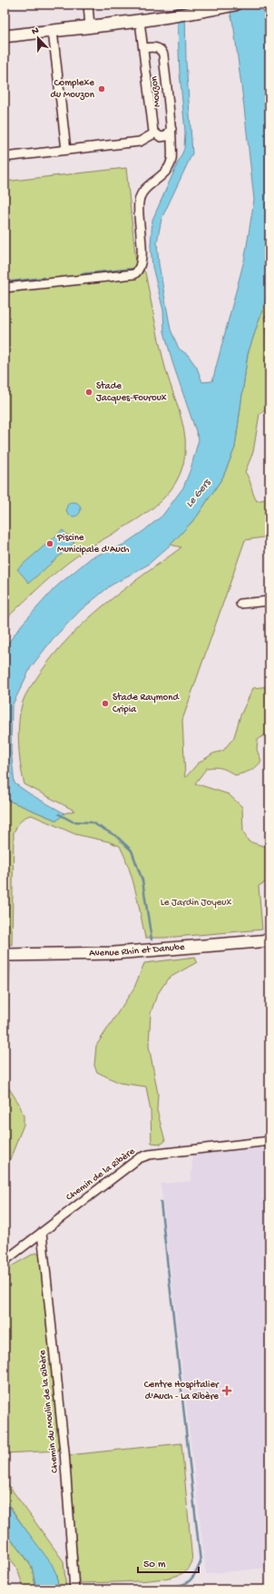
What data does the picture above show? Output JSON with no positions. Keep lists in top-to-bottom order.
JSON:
{
  "streets": {
    "street": [
      "Mouzon",
      "Avenue Rhin et Danube",
      "Chemin de la Ribère",
      "Chemin du Moulin de la Ribère"
    ]
  },
  "crossings": [
    ["Chemin de la Ribère", "Chemin du Moulin de la Ribère"]
  ],
  "water": ["Le Gers"],
  "parks": ["Le Jardin Joyeux"],
  "places": {
    "other": [
      "Complexe du Mouzon",
      "Stade Jacques-Fouroux",
      "Piscine Municipale d'Auch",
      "Stade Raymond Cripia"
    ],
    "health": ["Centre Hospitalier d'Auch - La Ribère"]
  },
  "scale_bar": "50 m",
  "north": "top"
}
